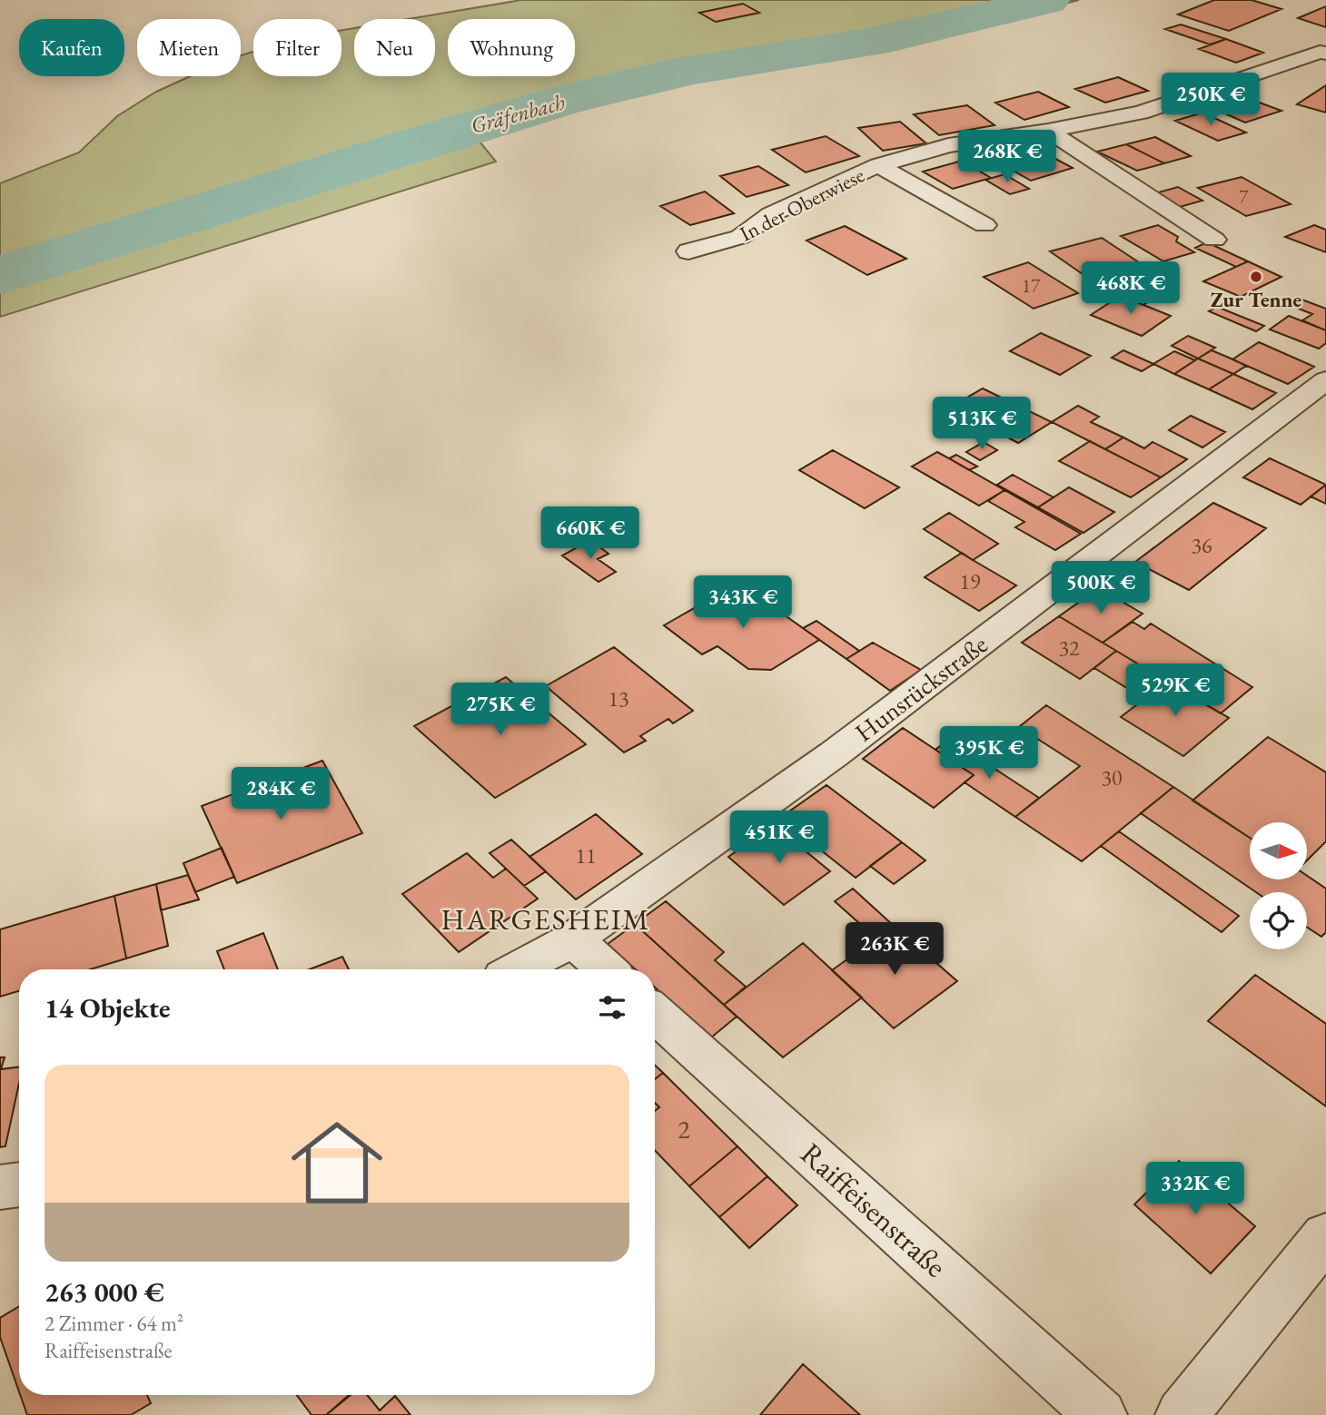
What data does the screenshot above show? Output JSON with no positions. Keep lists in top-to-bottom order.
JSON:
{
  "streets": {
    "street": ["In der Oberwiese", "Hunsrückstraße", "Raiffeisenstraße"]
  },
  "districts": ["HARGESHEIM"],
  "water": ["Gräfenbach"],
  "places": ["Zur Tenne"],
  "house_numbers": [
    "7",
    "17",
    "36",
    "19",
    "32",
    "13",
    "30",
    "11",
    "2"
  ],
  "north": "right",
  "page": {
    "chip": [
      "Kaufen",
      "Mieten",
      "Filter",
      "Neu",
      "Wohnung"
    ],
    "price": [
      "250K €",
      "268K €",
      "468K €",
      "513K €",
      "660K €",
      "500K €",
      "343K €",
      "529K €",
      "275K €",
      "395K €",
      "284K €",
      "451K €",
      "263K €",
      "332K €"
    ],
    "heading": "14 Objekte",
    "list": [
      {
        "name": "263 000 €",
        "note": "2 Zimmer · 64 m² · Raiffeisenstraße"
      }
    ]
  }
}
